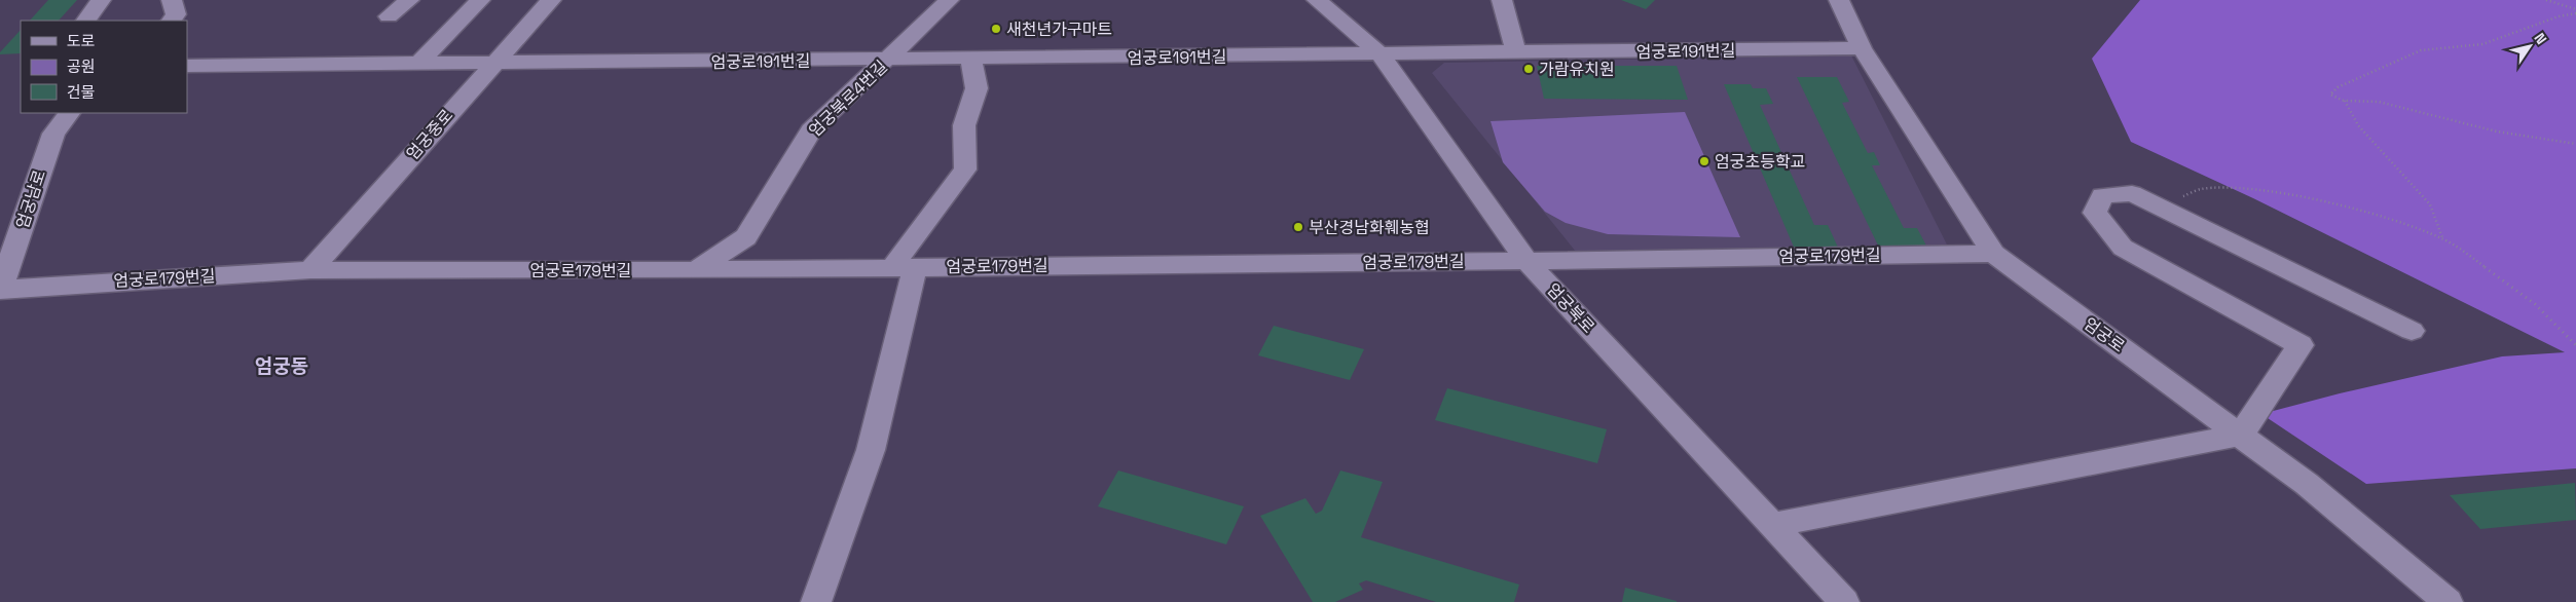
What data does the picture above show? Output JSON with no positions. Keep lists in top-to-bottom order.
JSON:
{
  "streets": {
    "street": [
      "엄궁로191번길",
      "엄궁북로4번길",
      "엄궁중로",
      "엄궁남로",
      "엄궁로179번길",
      "엄궁북로",
      "엄궁로"
    ]
  },
  "crossings": [
    ["엄궁로191번길", "엄궁북로4번길"],
    ["엄궁로191번길", "엄궁중로"],
    ["엄궁로191번길", "엄궁북로"],
    ["엄궁로191번길", "엄궁로"],
    ["엄궁북로4번길", "엄궁로179번길"],
    ["엄궁중로", "엄궁로179번길"],
    ["엄궁남로", "엄궁로179번길"],
    ["엄궁로179번길", "엄궁북로"],
    ["엄궁로179번길", "엄궁로"]
  ],
  "districts": ["엄궁동"],
  "places": [
    "새천년가구마트",
    "가람유치원",
    "엄궁초등학교",
    "부산경남화훼농협"
  ],
  "legend": ["도로", "공원", "건물"],
  "north": "top right"
}
